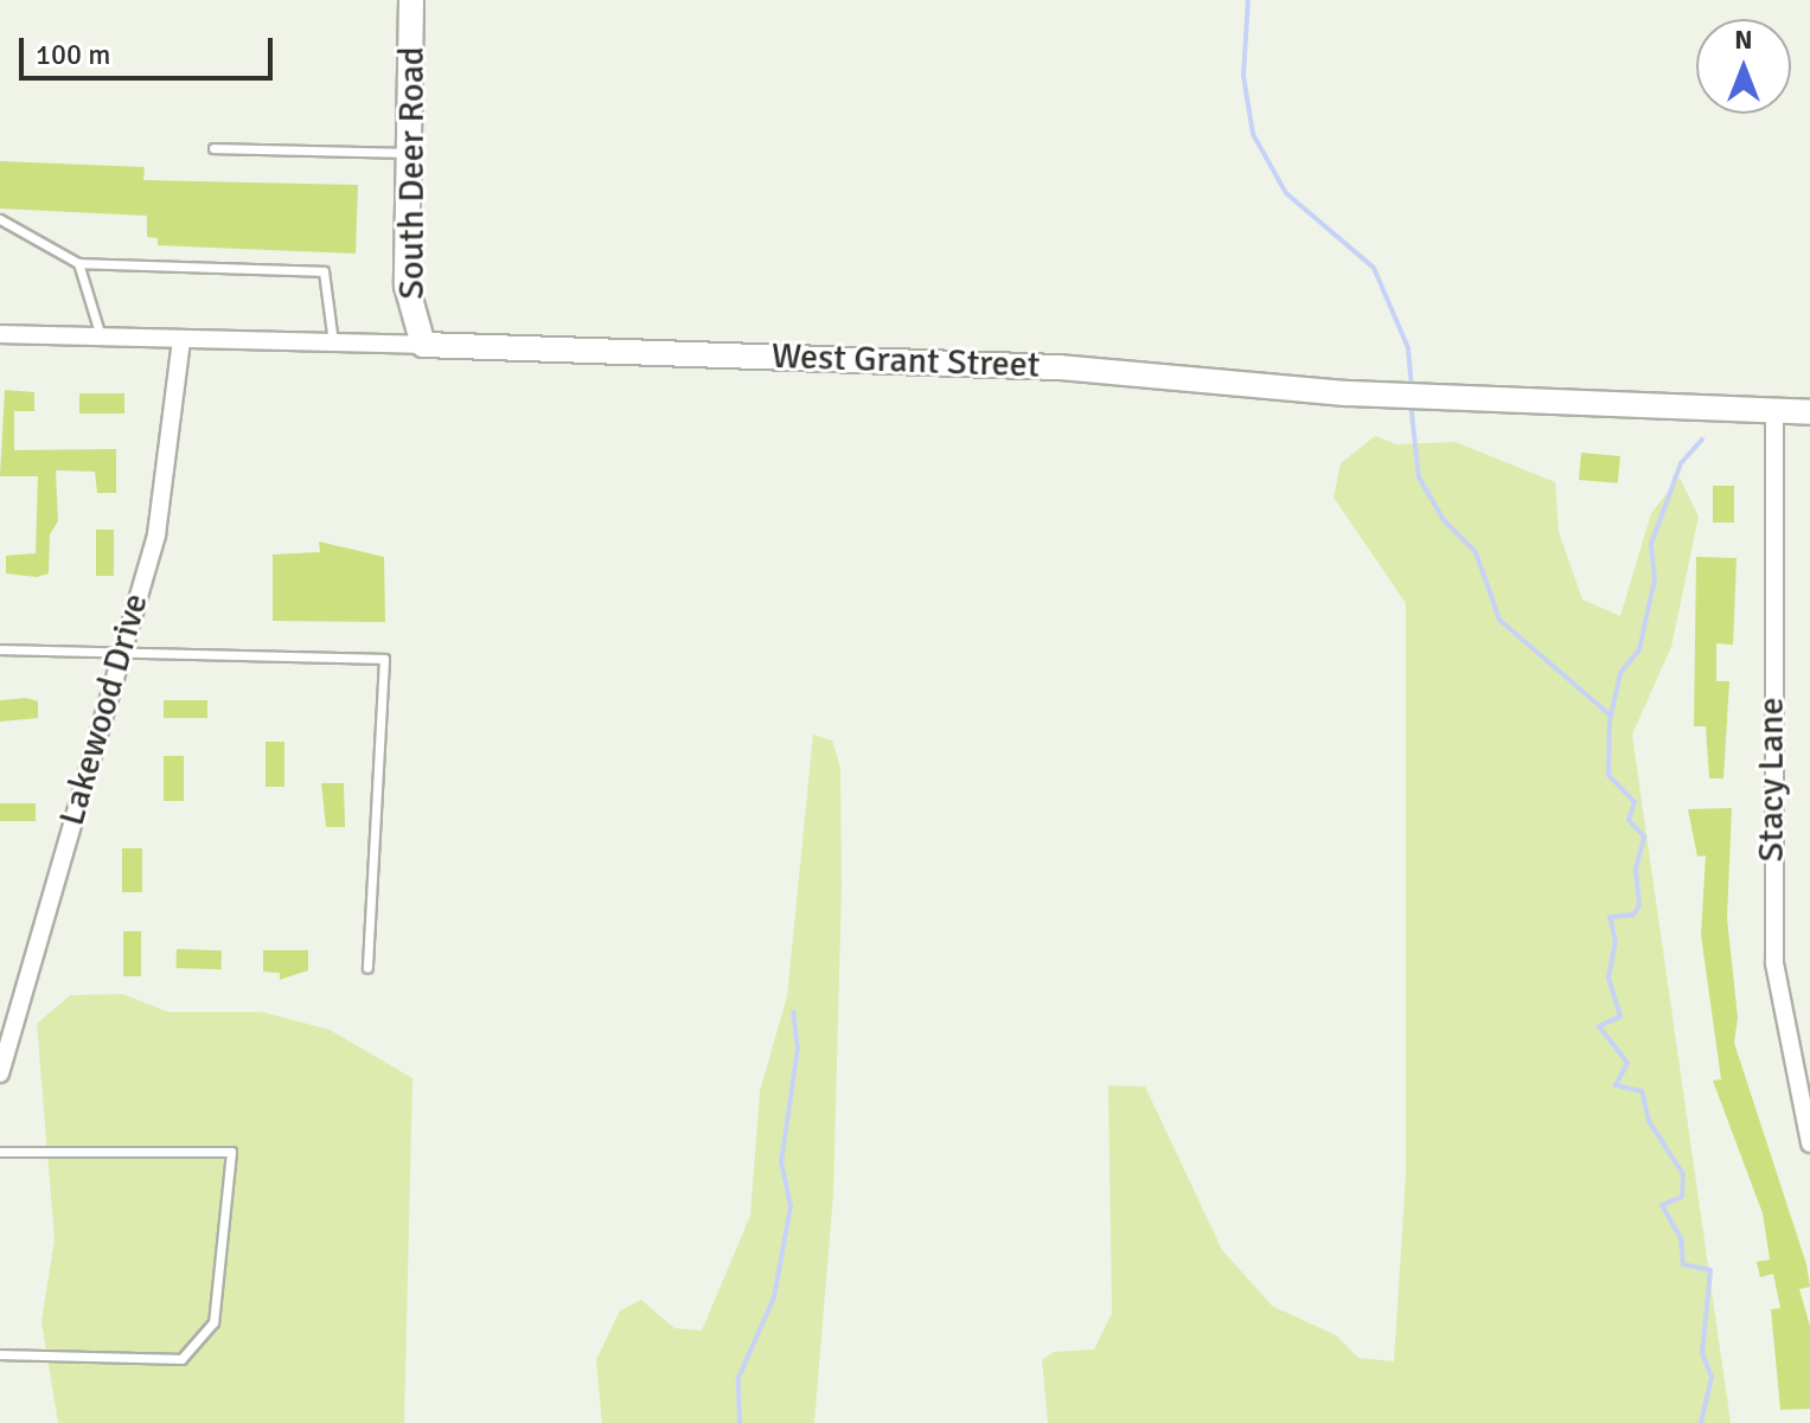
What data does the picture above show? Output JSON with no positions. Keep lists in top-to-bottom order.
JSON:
{
  "streets": {
    "main road": ["South Deer Road", "West Grant Street"],
    "street": ["Lakewood Drive", "Stacy Lane"]
  },
  "crossings": [
    ["South Deer Road", "West Grant Street"],
    ["West Grant Street", "Lakewood Drive"],
    ["West Grant Street", "Stacy Lane"]
  ],
  "scale_bar": "100 m",
  "north": "top"
}
